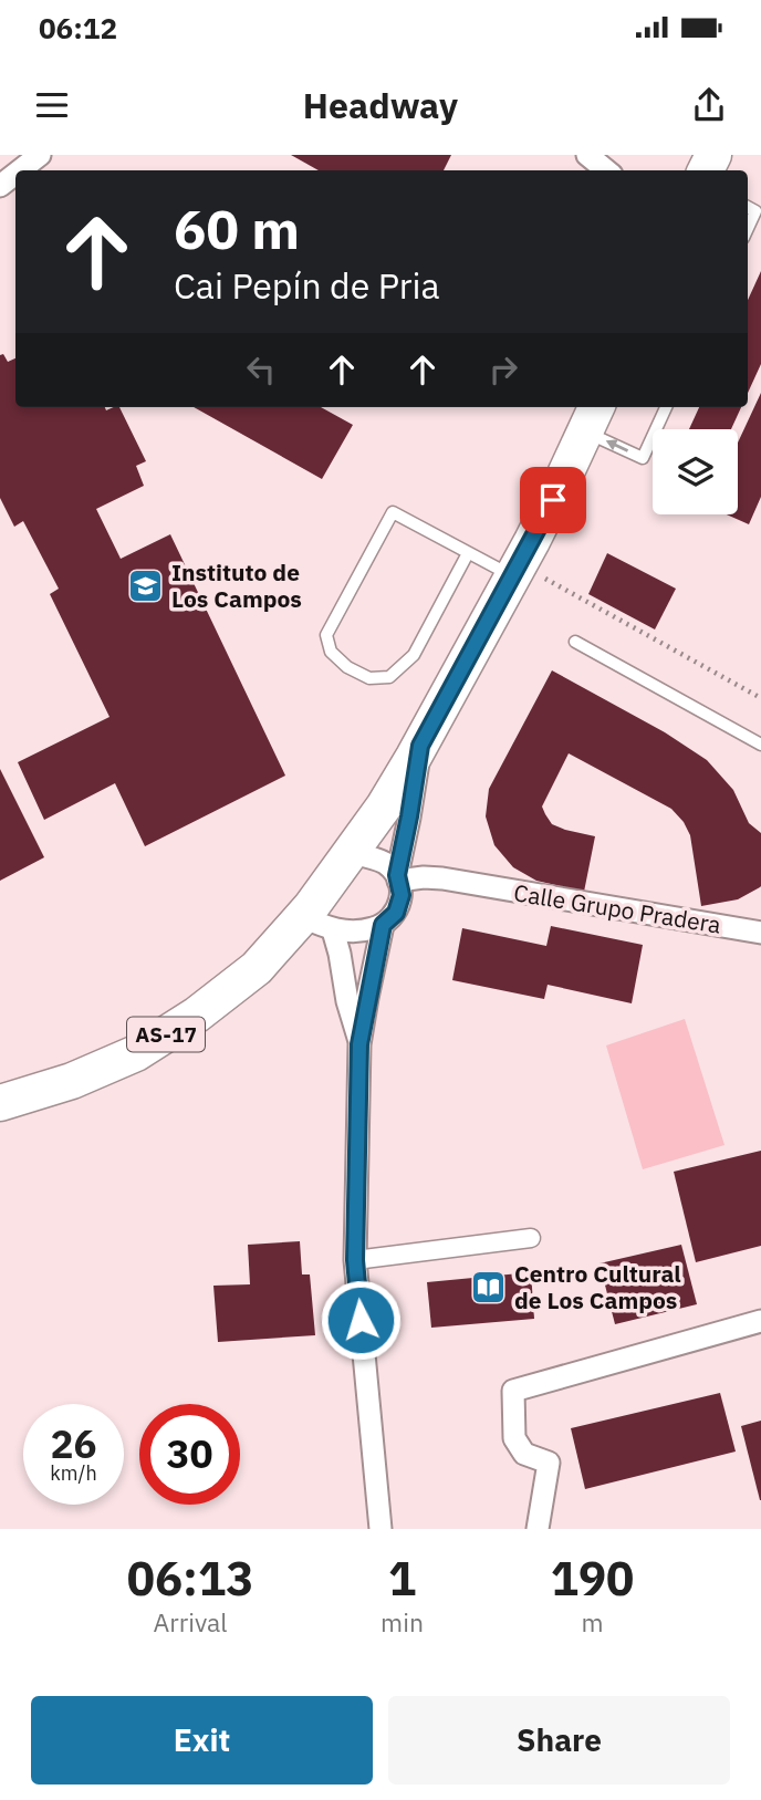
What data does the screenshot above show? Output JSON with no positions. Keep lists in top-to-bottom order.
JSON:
{
  "streets": {
    "main road": ["AS-17"],
    "street": ["Calle Grupo Pradera"]
  },
  "places": {
    "school or university": ["Instituto de Los Campos"],
    "library": ["Centro Cultural de Los Campos"]
  },
  "page": {
    "status": "06:12",
    "header": "Headway",
    "turn": ["60 m", "Cai Pepín de Pria"],
    "speed": "26 km/h",
    "limit": "30",
    "eta": [
      "06:13",
      "Arrival",
      "1",
      "min",
      "190",
      "m"
    ],
    "buttons": ["Exit", "Share"]
  }
}
